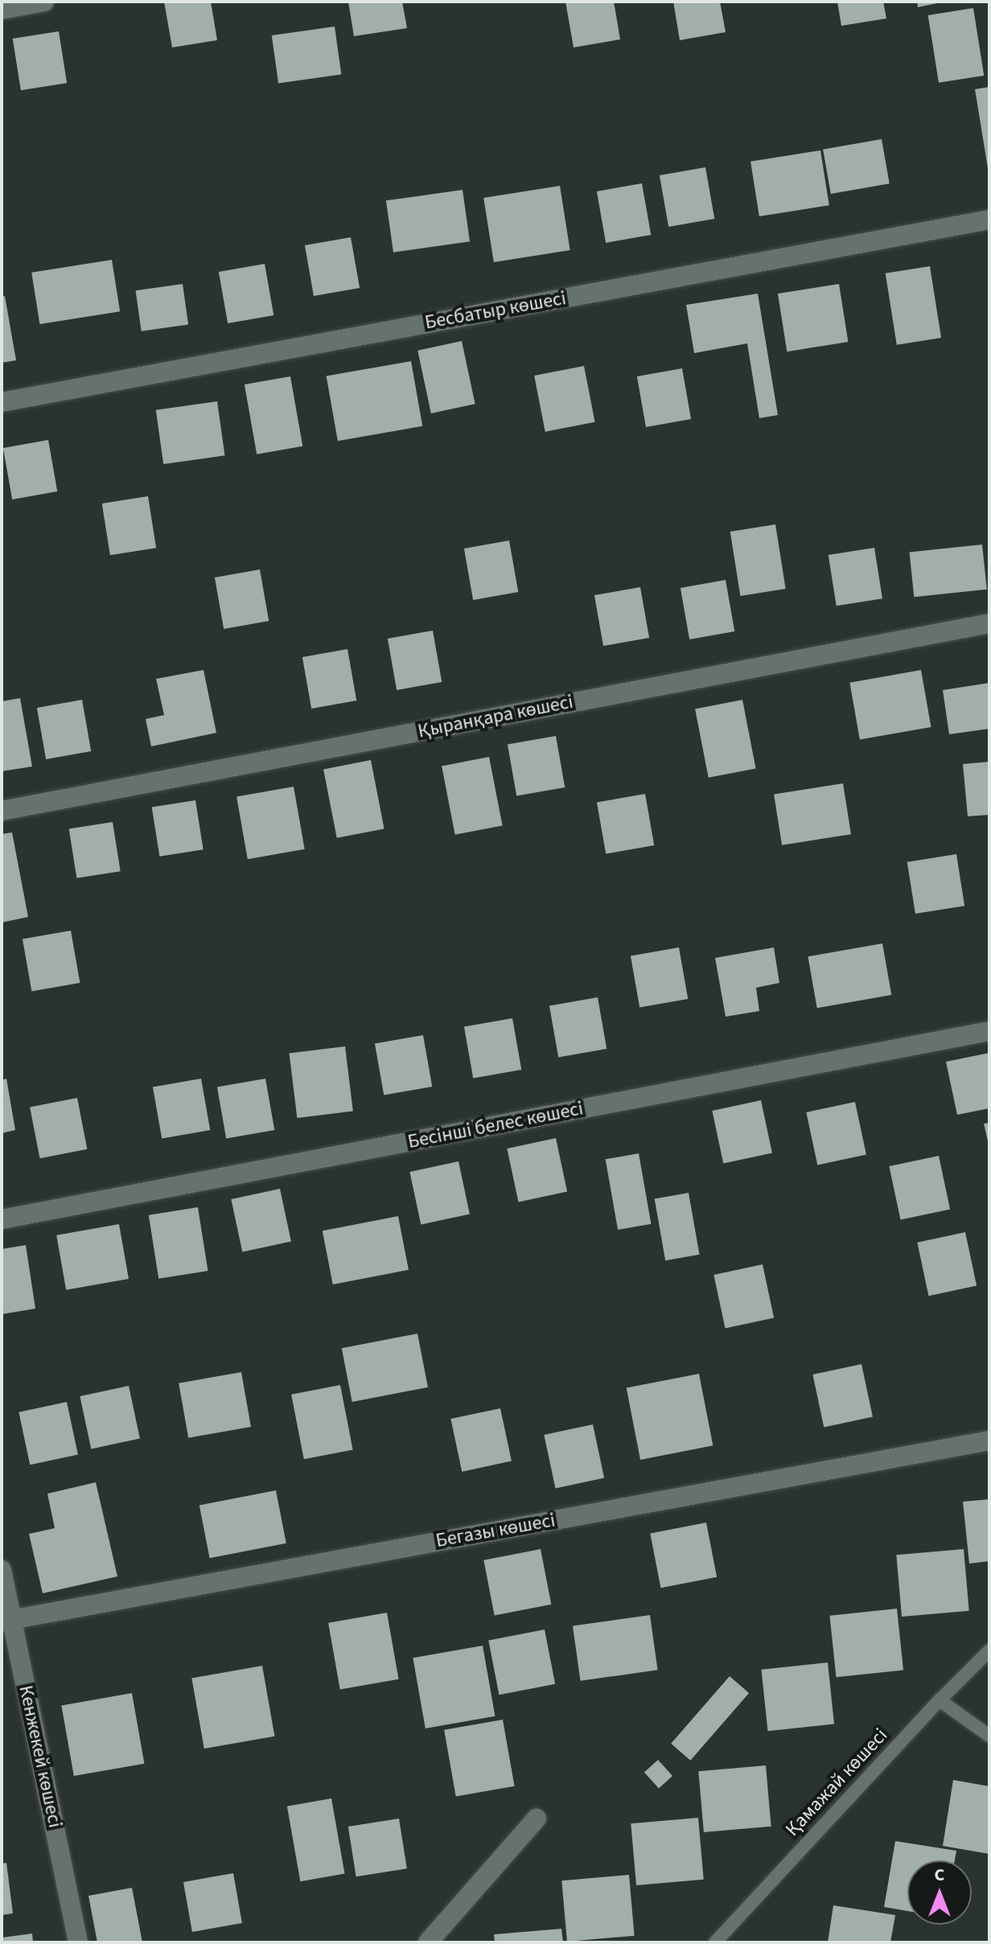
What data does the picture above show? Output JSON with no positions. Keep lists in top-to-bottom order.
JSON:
{
  "streets": {
    "street": [
      "Бесбатыр көшесі",
      "Қыранқара көшесі",
      "Бесінші белес көшесі",
      "Бегазы көшесі",
      "Кенжекей көшесі"
    ],
    "lane": ["Қамажай көшесі"]
  },
  "crossings": [
    ["Бегазы көшесі", "Кенжекей көшесі"]
  ],
  "north": "top"
}
